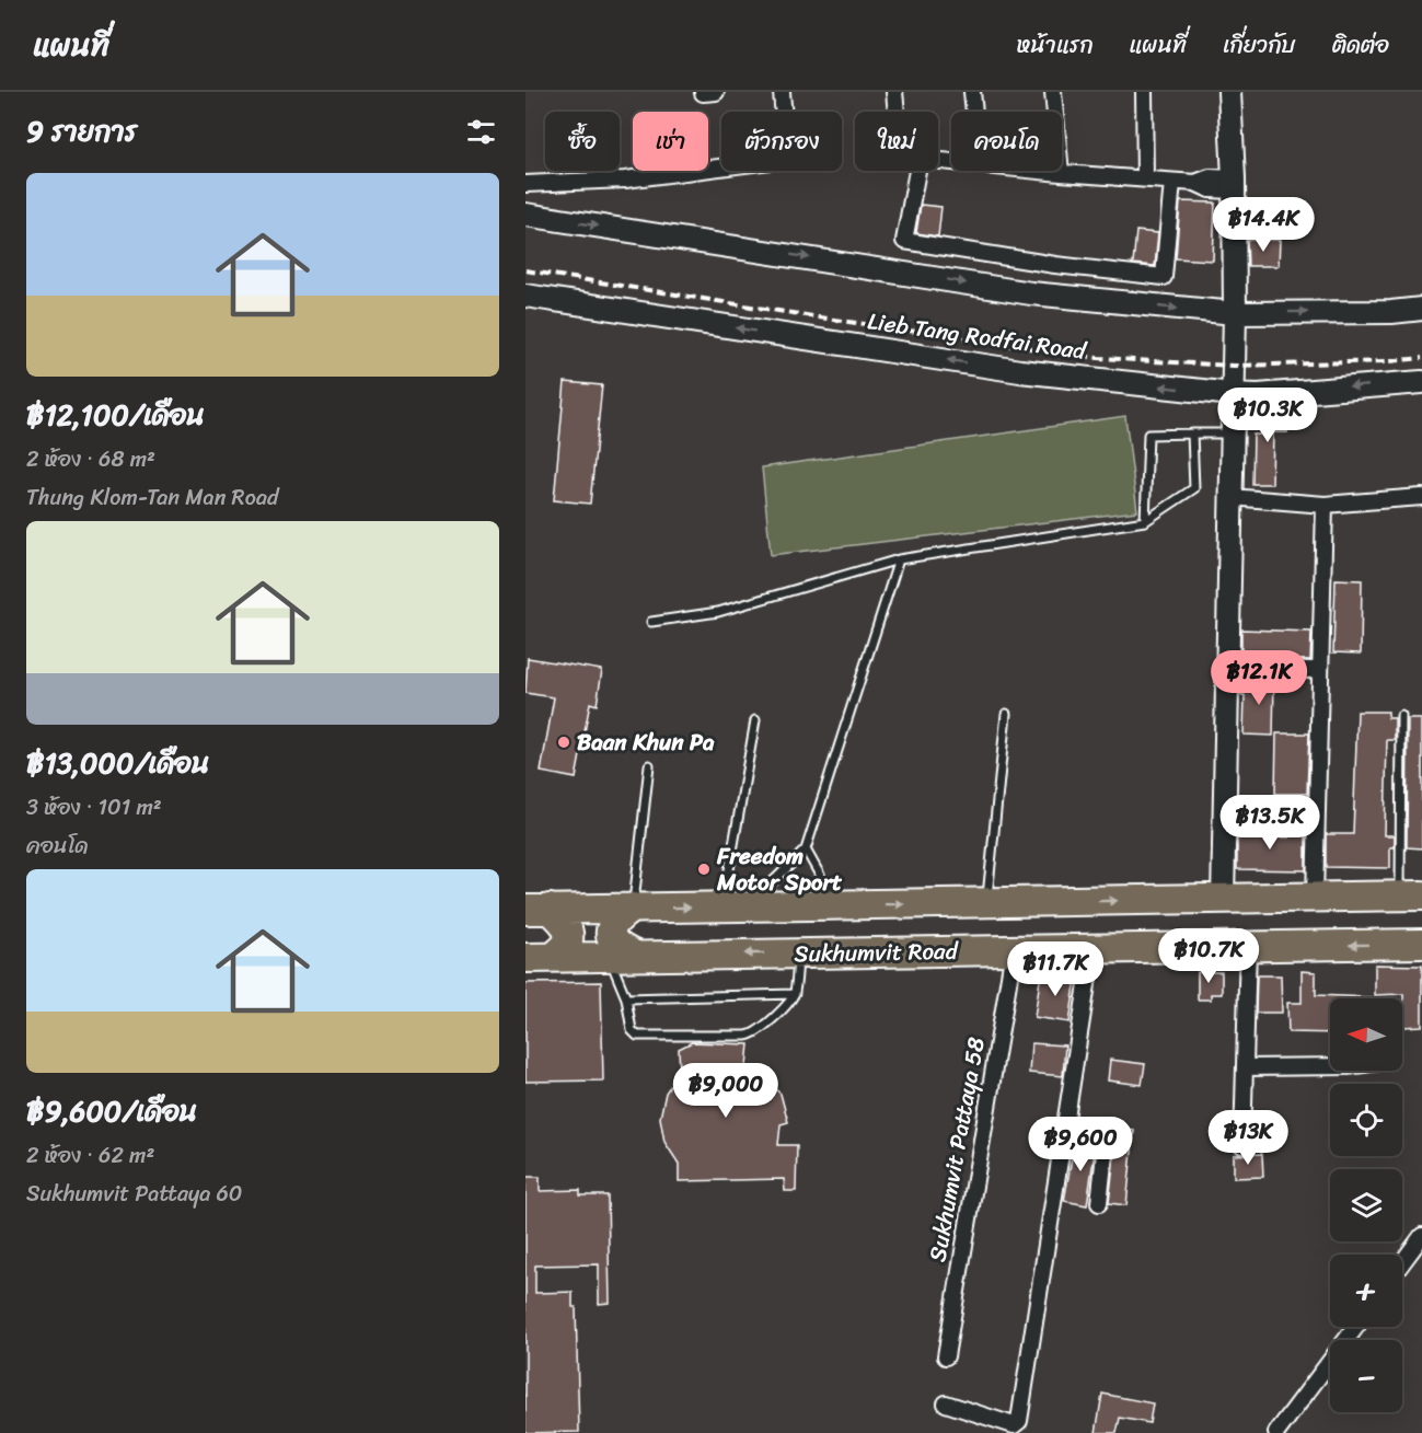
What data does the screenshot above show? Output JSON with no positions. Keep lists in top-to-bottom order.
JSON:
{
  "streets": {
    "highway": ["Sukhumvit Road"],
    "street": ["Lieb Tang Rodfai Road", "Sukhumvit Pattaya 58"]
  },
  "crossings": [
    ["Sukhumvit Road", "Sukhumvit Pattaya 58"]
  ],
  "places": ["Baan Khun Pa", "Freedom Motor Sport"],
  "north": "left",
  "page": {
    "header": "แผนที่",
    "nav": [
      "หน้าแรก",
      "แผนที่",
      "เกี่ยวกับ",
      "ติดต่อ"
    ],
    "heading": "9 รายการ",
    "chip": [
      "ซื้อ",
      "เช่า",
      "ตัวกรอง",
      "ใหม่",
      "คอนโด"
    ],
    "list": [
      {
        "name": "฿12,100/เดือน",
        "note": "2 ห้อง · 68 m² · Thung Klom-Tan Man Road"
      },
      {
        "name": "฿13,000/เดือน",
        "note": "3 ห้อง · 101 m² · คอนโด"
      },
      {
        "name": "฿9,600/เดือน",
        "note": "2 ห้อง · 62 m² · Sukhumvit Pattaya 60"
      }
    ],
    "price": [
      "฿14.4K",
      "฿10.3K",
      "฿12.1K",
      "฿13.5K",
      "฿10.7K",
      "฿11.7K",
      "฿9,000",
      "฿13K",
      "฿9,600"
    ],
    "map_buttons": ["+", "−"]
  }
}
